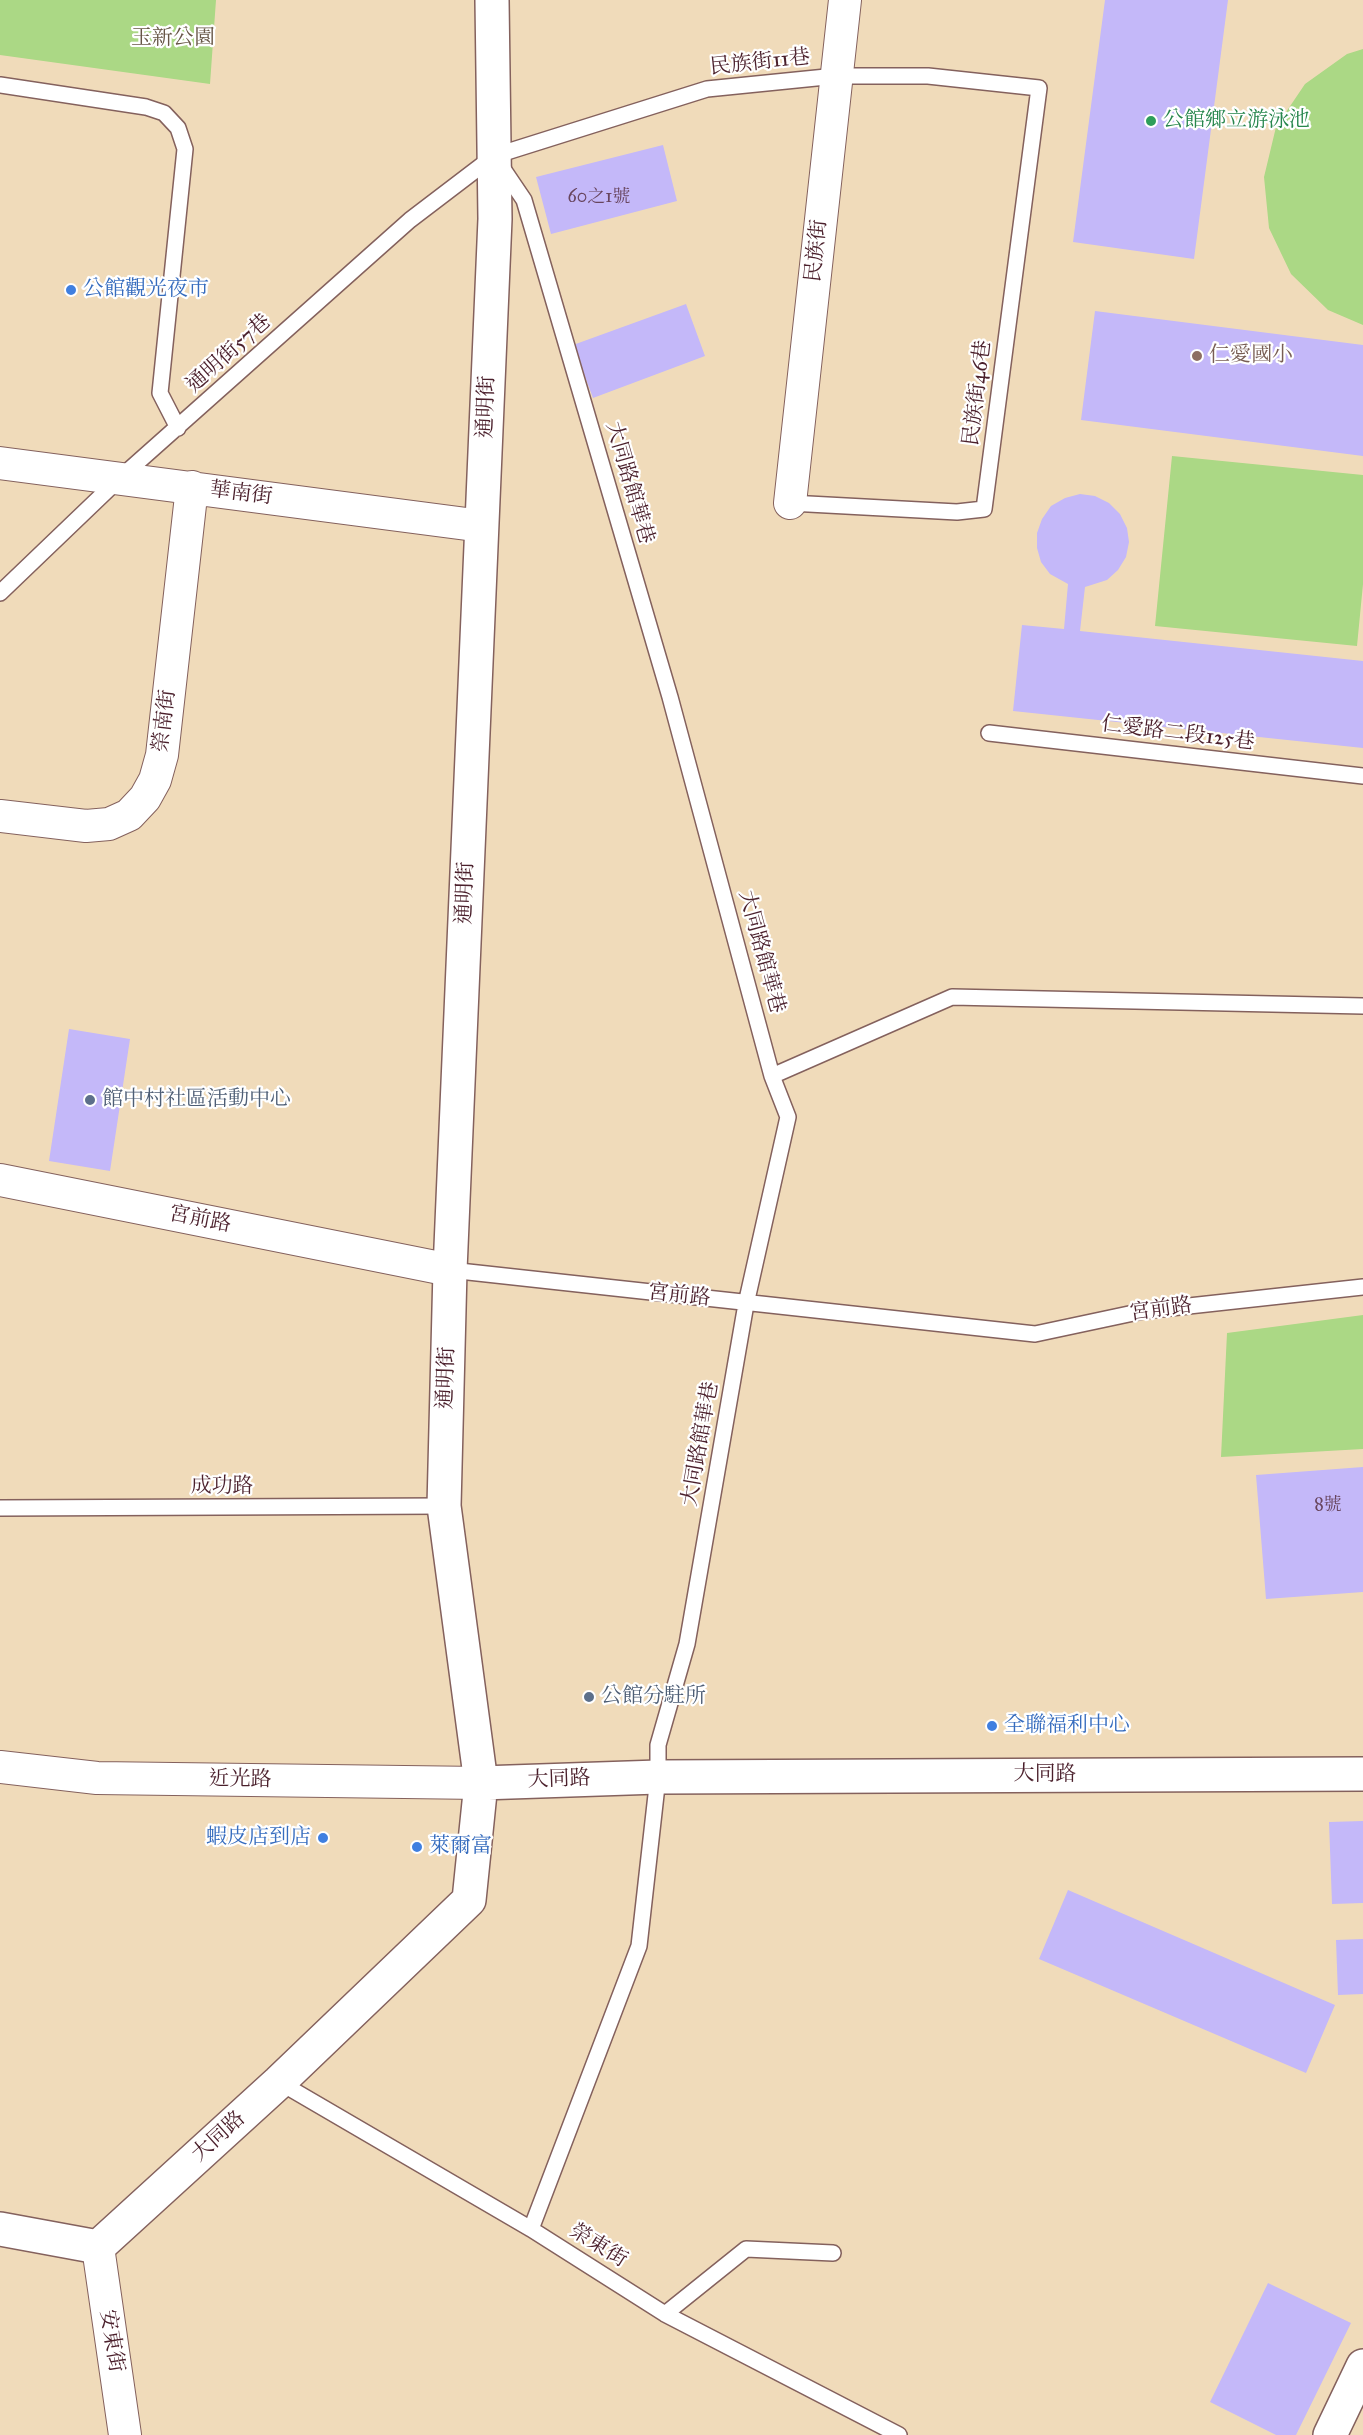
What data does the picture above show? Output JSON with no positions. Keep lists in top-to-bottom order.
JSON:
{
  "streets": {
    "street": [
      "民族街",
      "通明街",
      "華南街",
      "榮南街",
      "宮前路",
      "大同路",
      "近光路",
      "安東街"
    ],
    "lane": [
      "民族街11巷",
      "通明街57巷",
      "民族街46巷",
      "大同路館華巷",
      "仁愛路二段125巷",
      "成功路",
      "榮東街"
    ]
  },
  "crossings": [
    ["民族街11巷", "民族街"],
    ["民族街11巷", "通明街57巷"],
    ["民族街11巷", "民族街46巷"],
    ["民族街11巷", "通明街"],
    ["民族街11巷", "大同路館華巷"],
    ["民族街", "民族街46巷"],
    ["通明街57巷", "通明街"],
    ["通明街57巷", "大同路館華巷"],
    ["通明街57巷", "華南街"],
    ["通明街", "大同路館華巷"],
    ["通明街", "華南街"],
    ["通明街", "宮前路"],
    ["通明街", "成功路"],
    ["通明街", "大同路"],
    ["通明街", "近光路"],
    ["大同路館華巷", "宮前路"],
    ["大同路館華巷", "大同路"],
    ["大同路館華巷", "榮東街"],
    ["華南街", "榮南街"],
    ["大同路", "近光路"],
    ["大同路", "榮東街"],
    ["大同路", "安東街"]
  ],
  "parks": ["玉新公園"],
  "places": [
    "公館鄉立游泳池",
    "公館觀光夜市",
    "仁愛國小",
    "館中村社區活動中心",
    "公館分駐所",
    "全聯福利中心",
    "蝦皮店到店",
    "萊爾富"
  ],
  "house_numbers": ["60之1號", "8號"]
}
